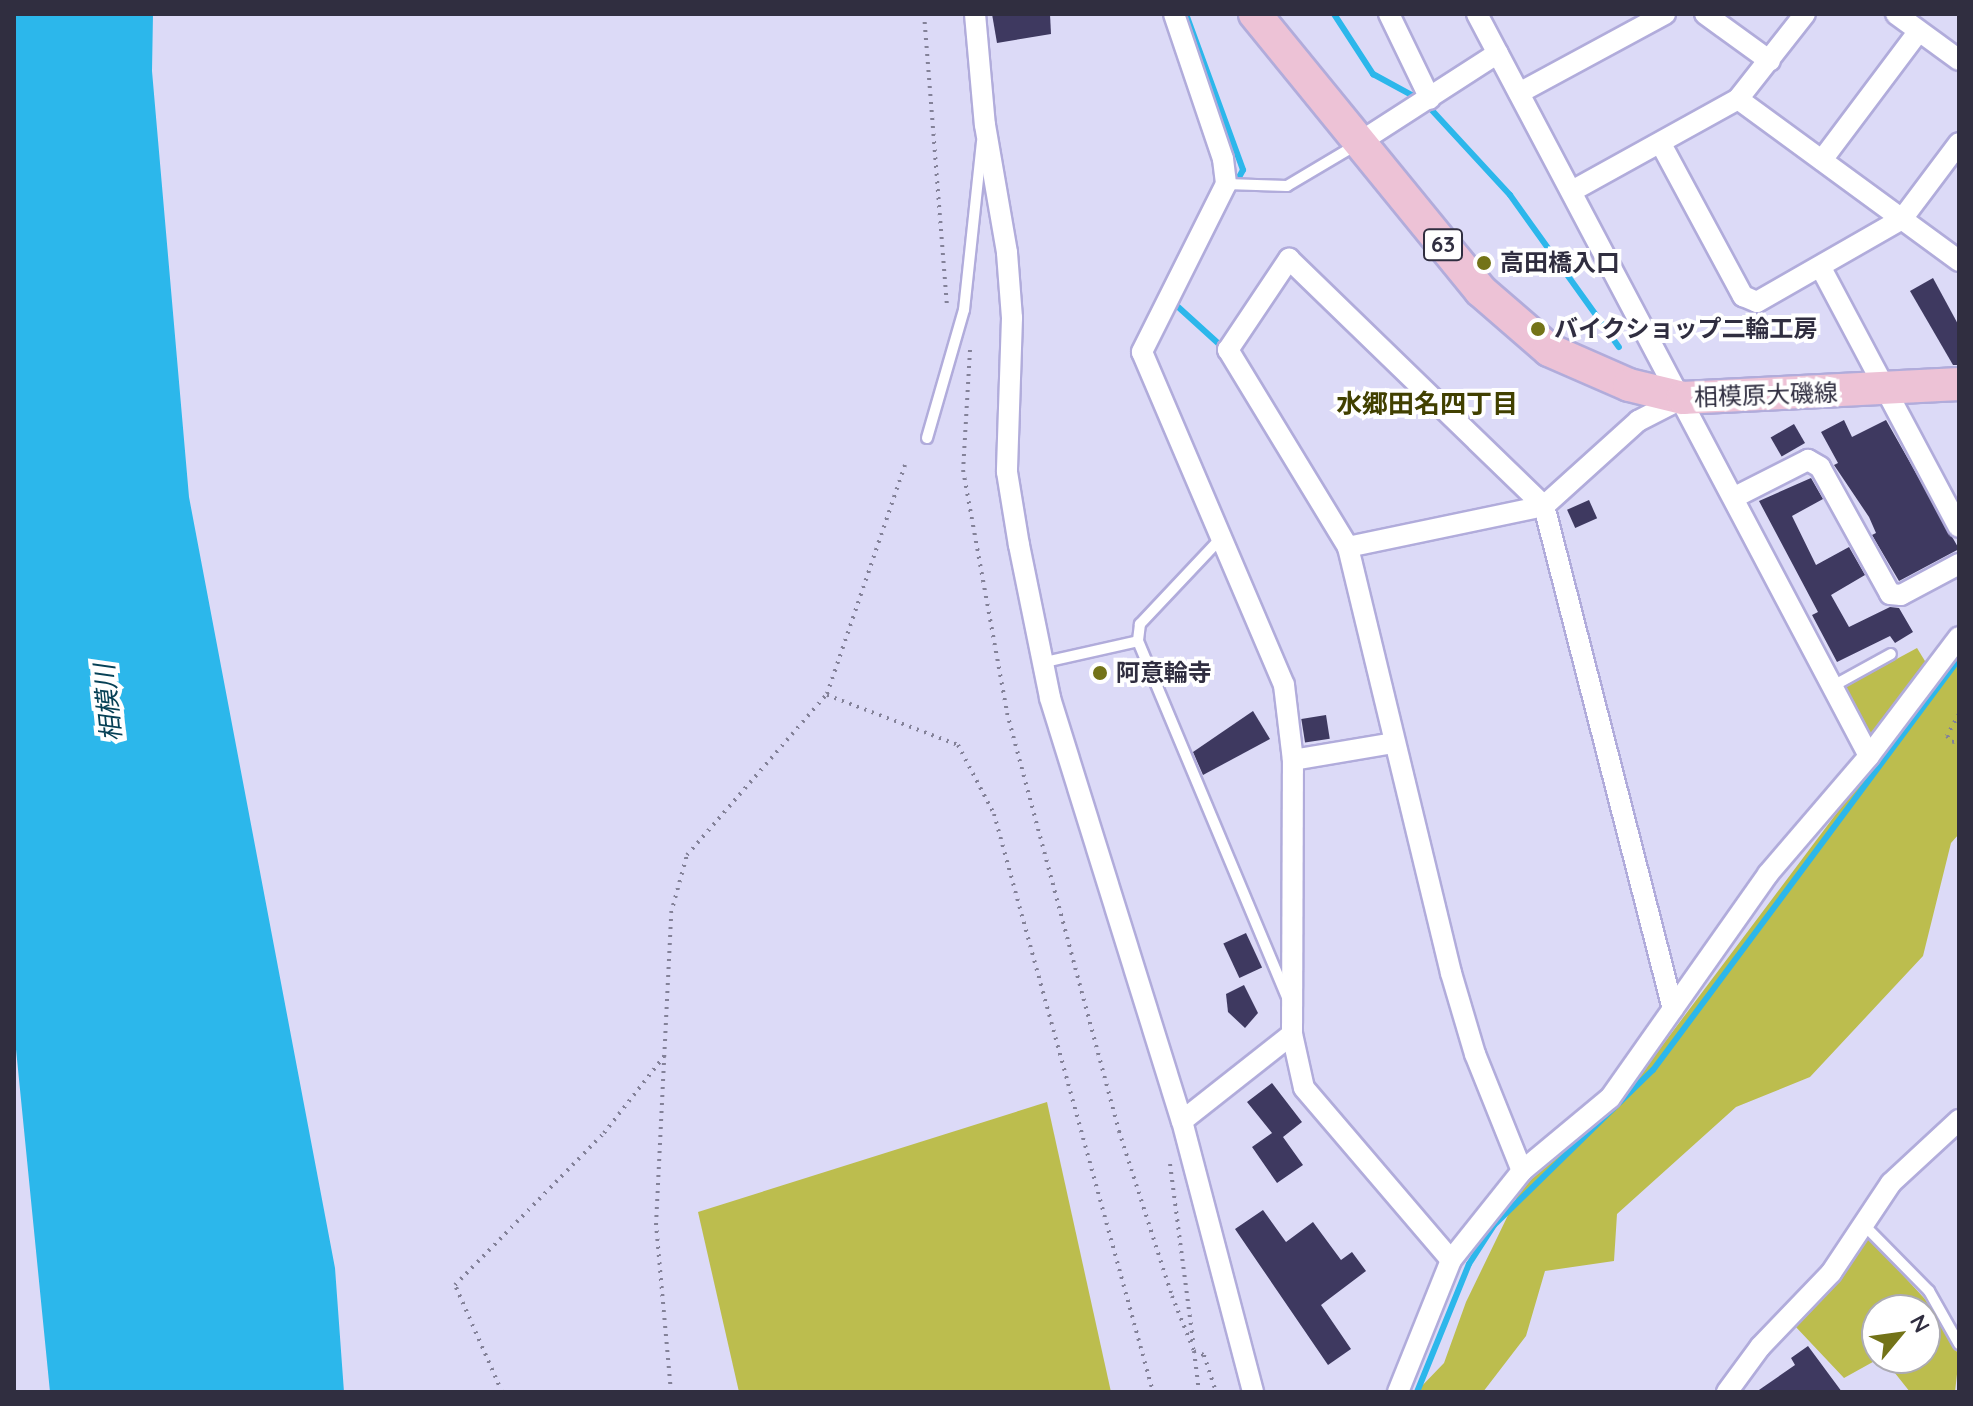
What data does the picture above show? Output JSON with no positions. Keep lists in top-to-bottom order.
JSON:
{
  "streets": {
    "main road": ["63", "相模原大磯線"]
  },
  "districts": ["水郷田名四丁目"],
  "water": ["相模川"],
  "places": ["高田橋入口", "バイクショップ二輪工房", "阿意輪寺"],
  "north": "top right"
}
